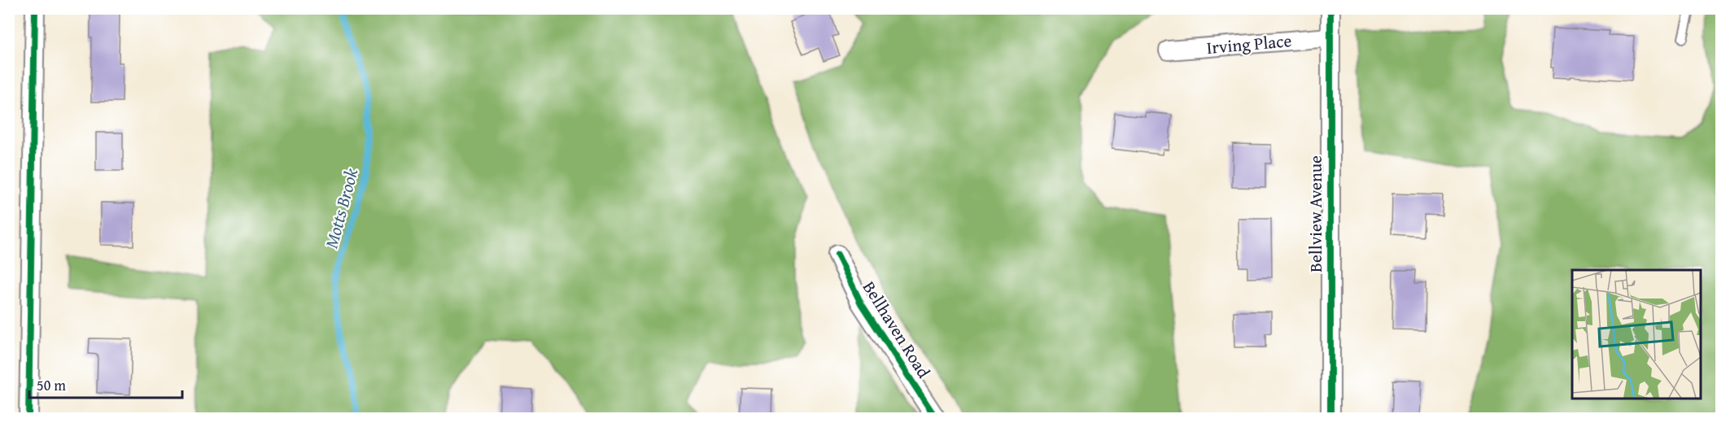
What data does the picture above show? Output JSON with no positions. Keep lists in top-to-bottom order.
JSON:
{
  "streets": {
    "street": ["Irving Place", "Bellview Avenue", "Bellhaven Road"]
  },
  "crossings": [
    ["Irving Place", "Bellview Avenue"]
  ],
  "water": ["Motts Brook"],
  "scale_bar": "50 m"
}
